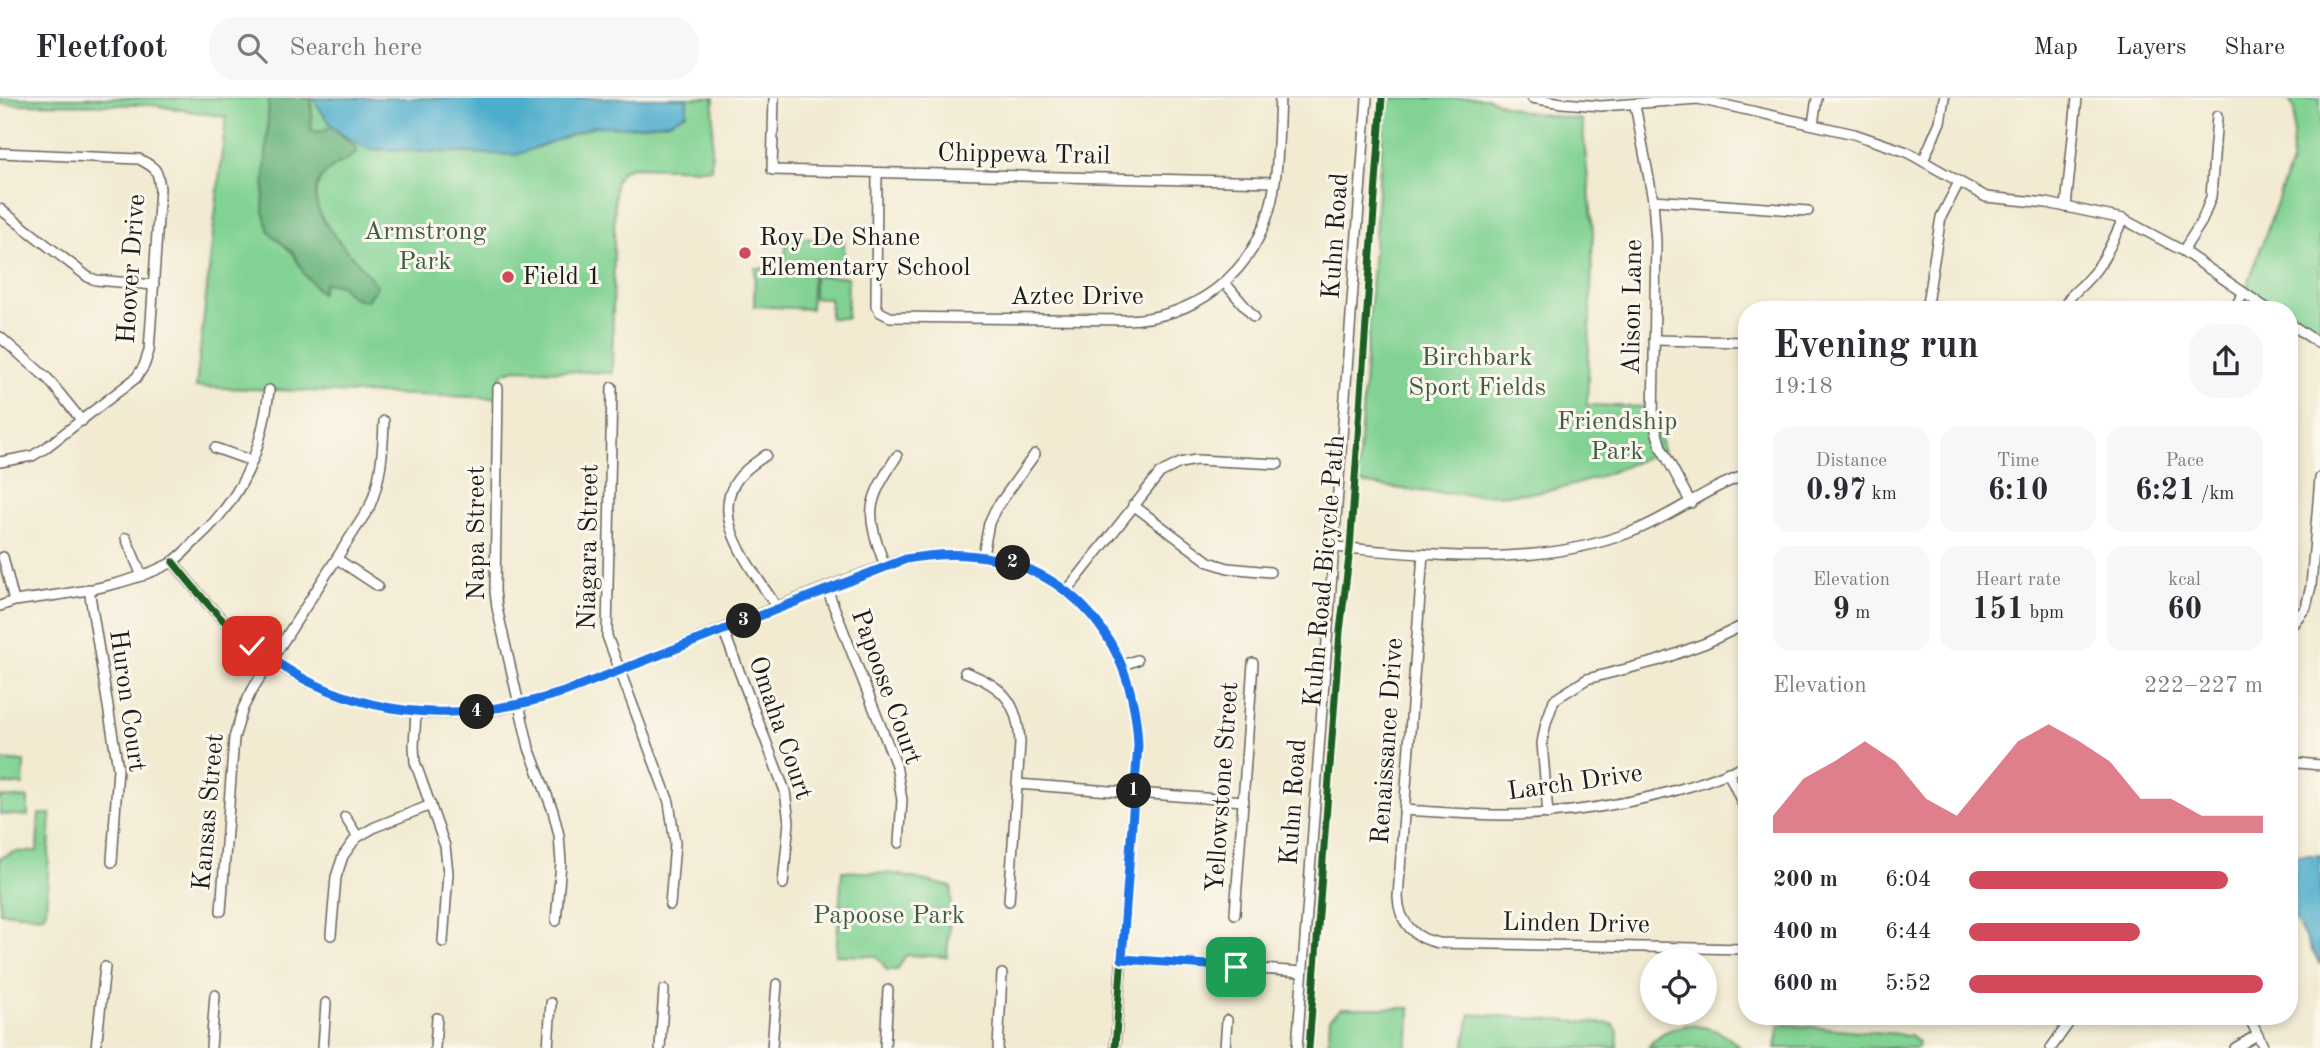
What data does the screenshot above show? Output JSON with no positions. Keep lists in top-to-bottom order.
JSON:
{
  "streets": {
    "street": [
      "Chippewa Trail",
      "Kuhn Road",
      "Hoover Drive",
      "Aztec Drive",
      "Alison Lane",
      "Napa Street",
      "Niagara Street",
      "Papoose Court",
      "Huron Court",
      "Omaha Court",
      "Renaissance Drive",
      "Larch Drive",
      "Yellowstone Street",
      "Kansas Street",
      "Linden Drive"
    ],
    "cycle path": ["Kuhn Road Bicycle Path"]
  },
  "crossings": [
    ["Chippewa Trail", "Aztec Drive"],
    ["Renaissance Drive", "Larch Drive"],
    ["Renaissance Drive", "Linden Drive"]
  ],
  "parks": [
    "Armstrong Park",
    "Birchbark Sport Fields",
    "Friendship Park",
    "Papoose Park"
  ],
  "places": ["Roy De Shane Elementary School", "Field 1"],
  "page": {
    "header": "Fleetfoot",
    "search": "Search here",
    "nav": ["Map", "Layers", "Share"],
    "heading": ["Evening run", "19:18"],
    "stats": [
      ["Distance", "0.97 km"],
      ["Time", "6:10"],
      ["Pace", "6:21 /km"],
      ["Elevation", "9 m"],
      ["Heart rate", "151 bpm"],
      ["kcal", "60"]
    ],
    "pins": [
      "2",
      "3",
      "4",
      "1"
    ],
    "chart": ["Elevation", "222–227 m"],
    "list": [
      {
        "name": "200 m",
        "note": "6:04"
      },
      {
        "name": "400 m",
        "note": "6:44"
      },
      {
        "name": "600 m",
        "note": "5:52"
      }
    ]
  }
}
